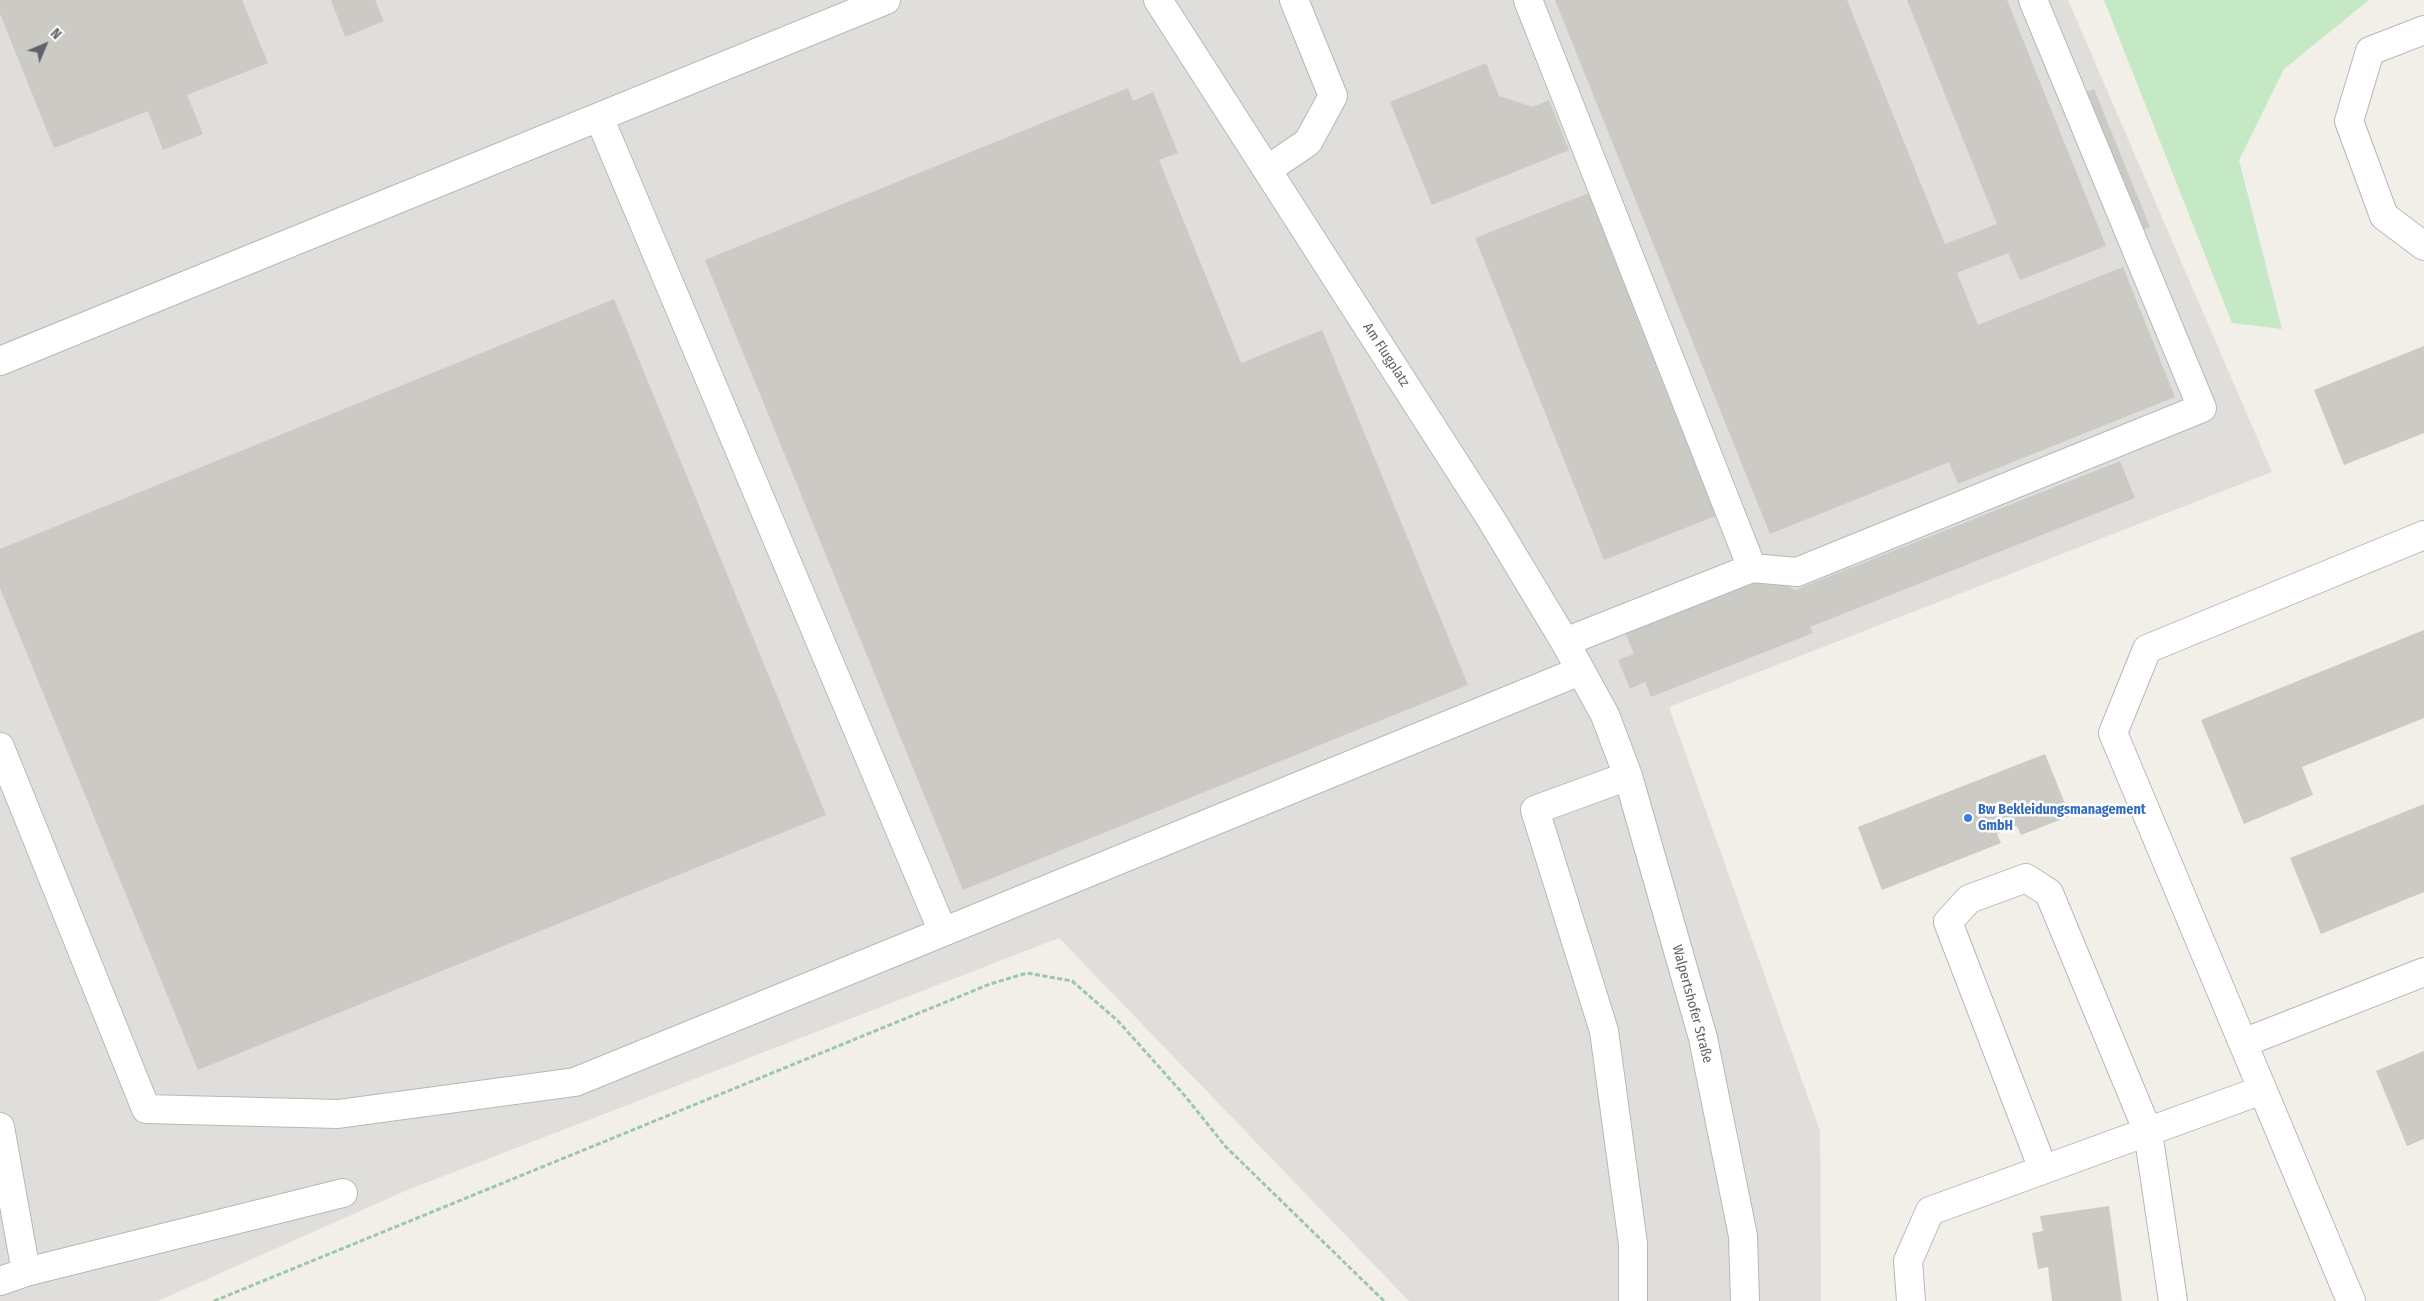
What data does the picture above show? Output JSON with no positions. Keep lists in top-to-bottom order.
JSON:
{
  "streets": {
    "street": ["Am Flugplatz", "Walpertshofer Straße"]
  },
  "crossings": [
    ["Am Flugplatz", "Walpertshofer Straße"]
  ],
  "places": ["Bw Bekleidungsmanagement GmbH"],
  "north": "top right"
}
